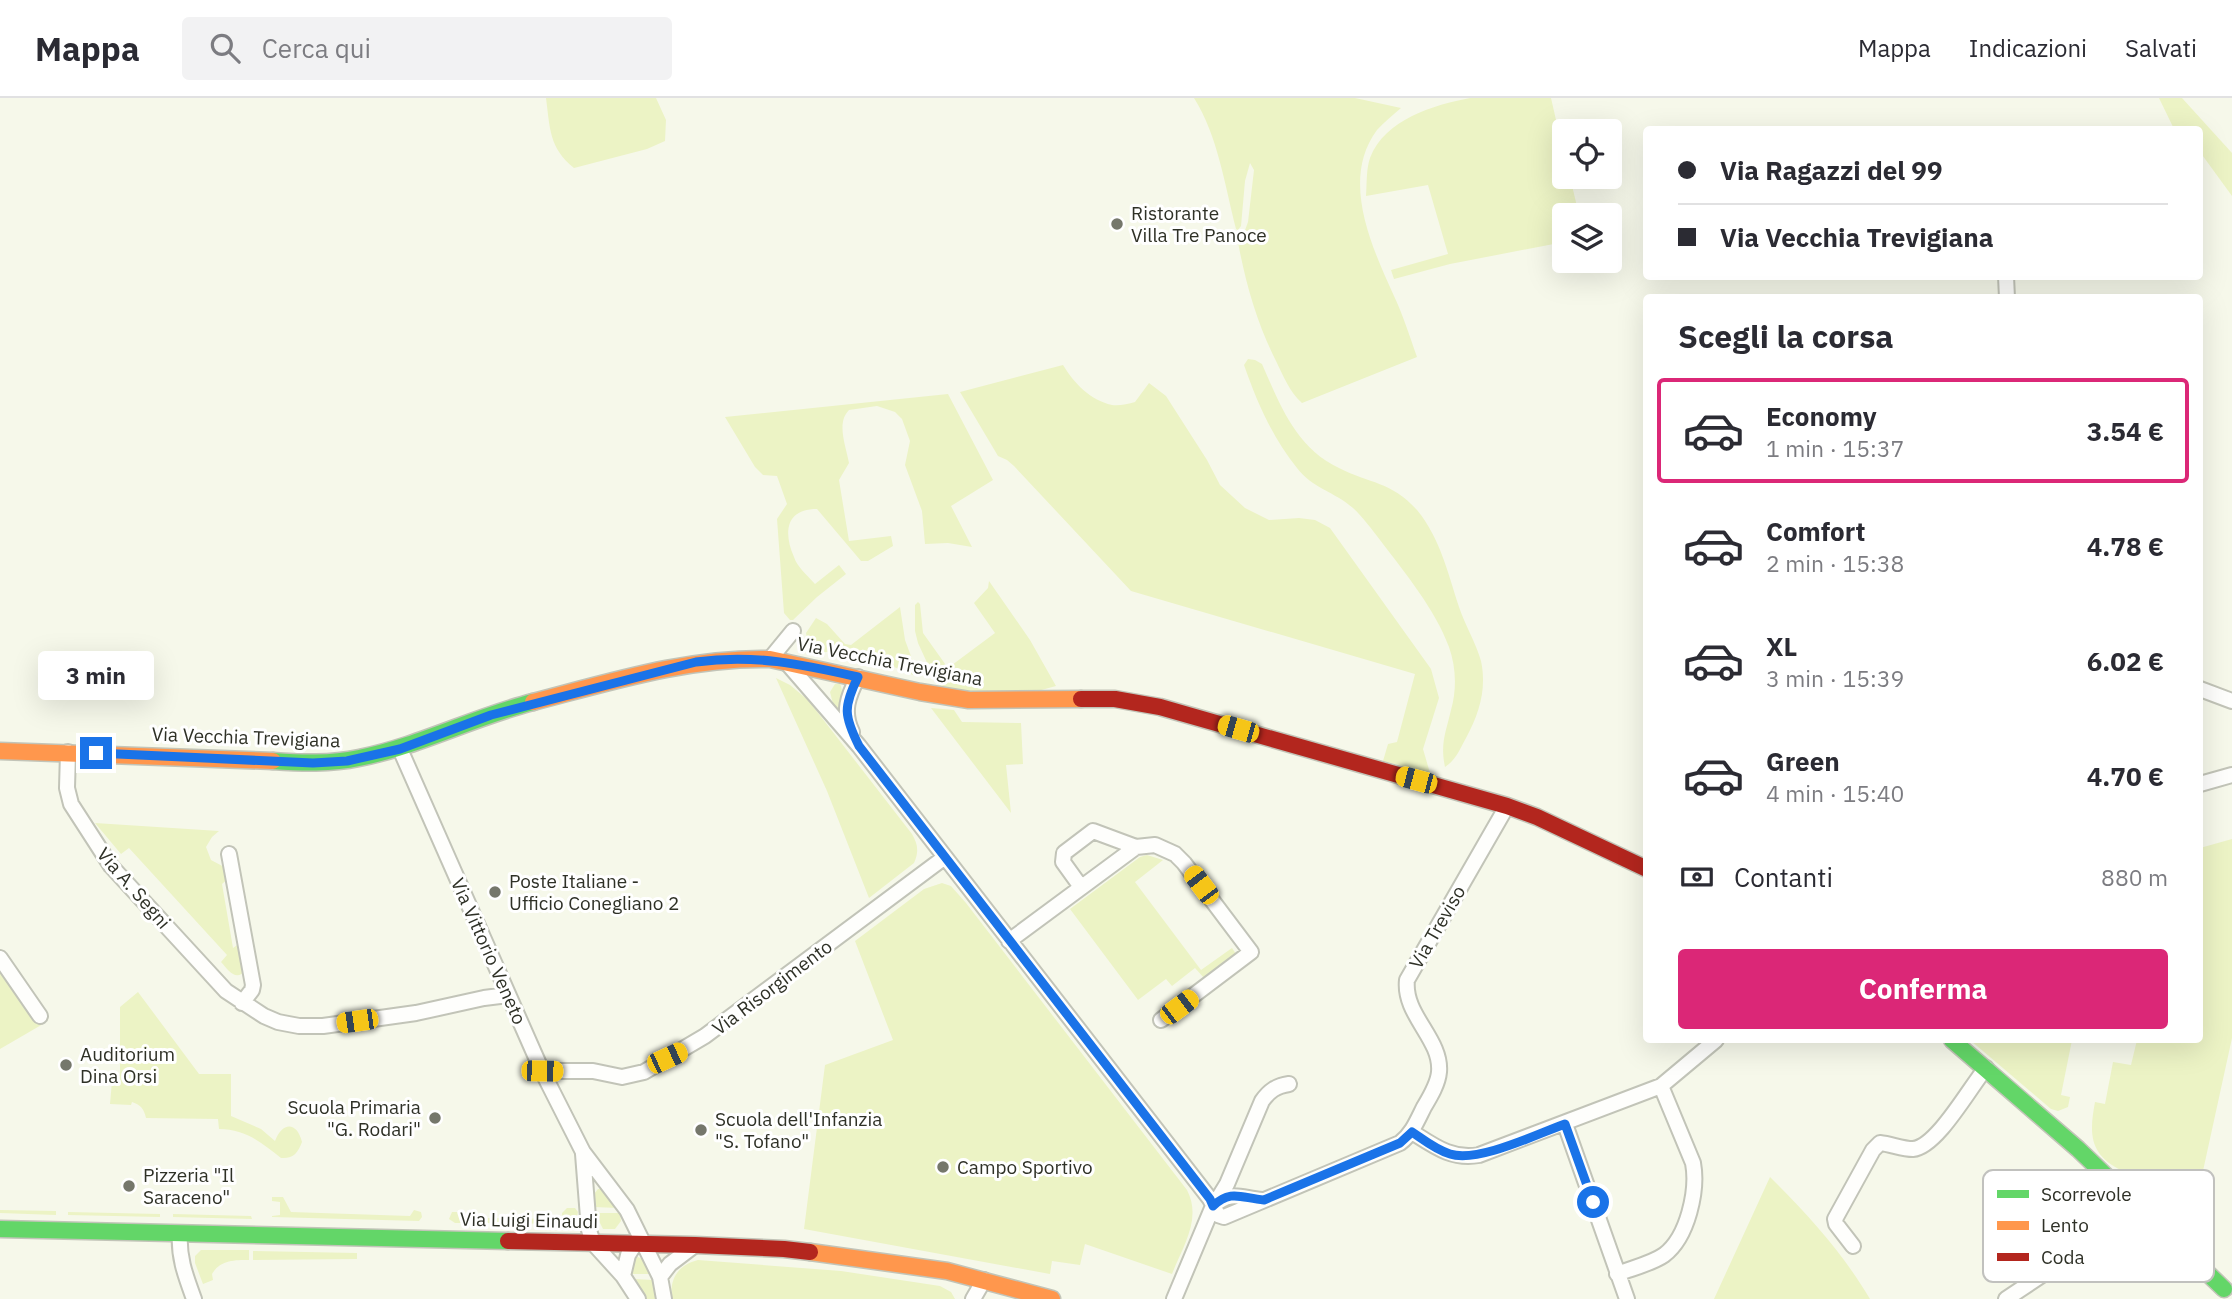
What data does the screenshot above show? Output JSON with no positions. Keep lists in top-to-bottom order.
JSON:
{
  "streets": {
    "street": [
      "Via Vecchia Trevigiana",
      "Via A. Segni",
      "Via Treviso",
      "Via Vittorio Veneto",
      "Via Risorgimento",
      "Via Luigi Einaudi"
    ]
  },
  "crossings": [
    ["Via Vecchia Trevigiana", "Via A. Segni"],
    ["Via Vecchia Trevigiana", "Via Treviso"],
    ["Via Vecchia Trevigiana", "Via Vittorio Veneto"],
    ["Via A. Segni", "Via Vittorio Veneto"],
    ["Via Vittorio Veneto", "Via Risorgimento"],
    ["Via Vittorio Veneto", "Via Luigi Einaudi"]
  ],
  "places": [
    "Ristorante Villa Tre Panoce",
    "Poste Italiane - Ufficio Conegliano 2",
    "Auditorium Dina Orsi",
    "Scuola Primaria \"G. Rodari\"",
    "Scuola dell'Infanzia \"S. Tofano\"",
    "Campo Sportivo",
    "Pizzeria \"Il Saraceno\""
  ],
  "legend": ["Scorrevole", "Lento", "Coda"],
  "page": {
    "header": "Mappa",
    "search": "Cerca qui",
    "nav": ["Mappa", "Indicazioni", "Salvati"],
    "banner": ["Via Ragazzi del 99", "Via Vecchia Trevigiana"],
    "heading": "Scegli la corsa",
    "list": [
      {
        "name": "Economy",
        "note": "1 min · 15:37",
        "value": "3.54 €"
      },
      {
        "name": "Comfort",
        "note": "2 min · 15:38",
        "value": "4.78 €"
      },
      {
        "name": "XL",
        "note": "3 min · 15:39",
        "value": "6.02 €"
      },
      {
        "name": "Green",
        "note": "4 min · 15:40",
        "value": "4.70 €"
      }
    ],
    "bubble": "3 min",
    "pay": ["Contanti", "880 m"],
    "buttons": "Conferma"
  }
}
